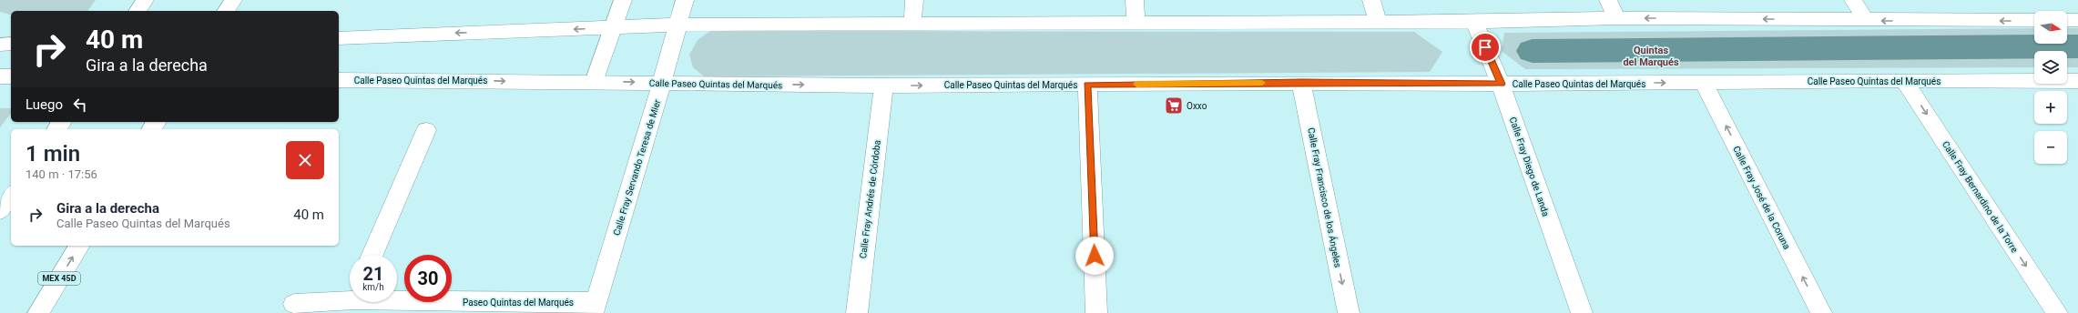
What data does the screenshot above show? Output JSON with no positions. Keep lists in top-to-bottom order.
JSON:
{
  "streets": {
    "main road": [
      "Calle Paseo Quintas del Marqués",
      "Calle Fray Diego de Landa",
      "Calle Fray Servando Teresa de Mier",
      "Calle Fray Bernardino de la Torre",
      "Calle Fray Francisco de los Ángeles",
      "Calle Fray José de la Coruna",
      "Calle Fray Andrés de Córdoba",
      "MEX 45D",
      "Paseo Quintas del Marqués"
    ]
  },
  "crossings": [
    ["Calle Paseo Quintas del Marqués", "Calle Fray Diego de Landa"],
    ["Calle Paseo Quintas del Marqués", "Calle Fray Servando Teresa de Mier"],
    ["Calle Paseo Quintas del Marqués", "Calle Fray Bernardino de la Torre"],
    ["Calle Paseo Quintas del Marqués", "Calle Fray Francisco de los Ángeles"],
    ["Calle Paseo Quintas del Marqués", "Calle Fray José de la Coruna"],
    ["Calle Paseo Quintas del Marqués", "Calle Fray Andrés de Córdoba"],
    ["Calle Fray Servando Teresa de Mier", "Paseo Quintas del Marqués"]
  ],
  "one_way": ["Calle Fray Bernardino de la Torre", "Calle Fray Francisco de los Ángeles", "Calle Fray José de la Coruna"],
  "districts": ["Quintas del Marqués"],
  "places": {
    "supermarket": ["Oxxo"]
  },
  "north": "right",
  "page": {
    "map_buttons": ["+", "−"],
    "turn": ["40 m", "Gira a la derecha"],
    "then": "Luego",
    "heading": ["1 min", "140 m · 17:56"],
    "list": [
      {
        "name": "Gira a la derecha",
        "note": "Calle Paseo Quintas del Marqués",
        "value": "40 m"
      }
    ],
    "speed": "21 km/h",
    "limit": "30"
  }
}
